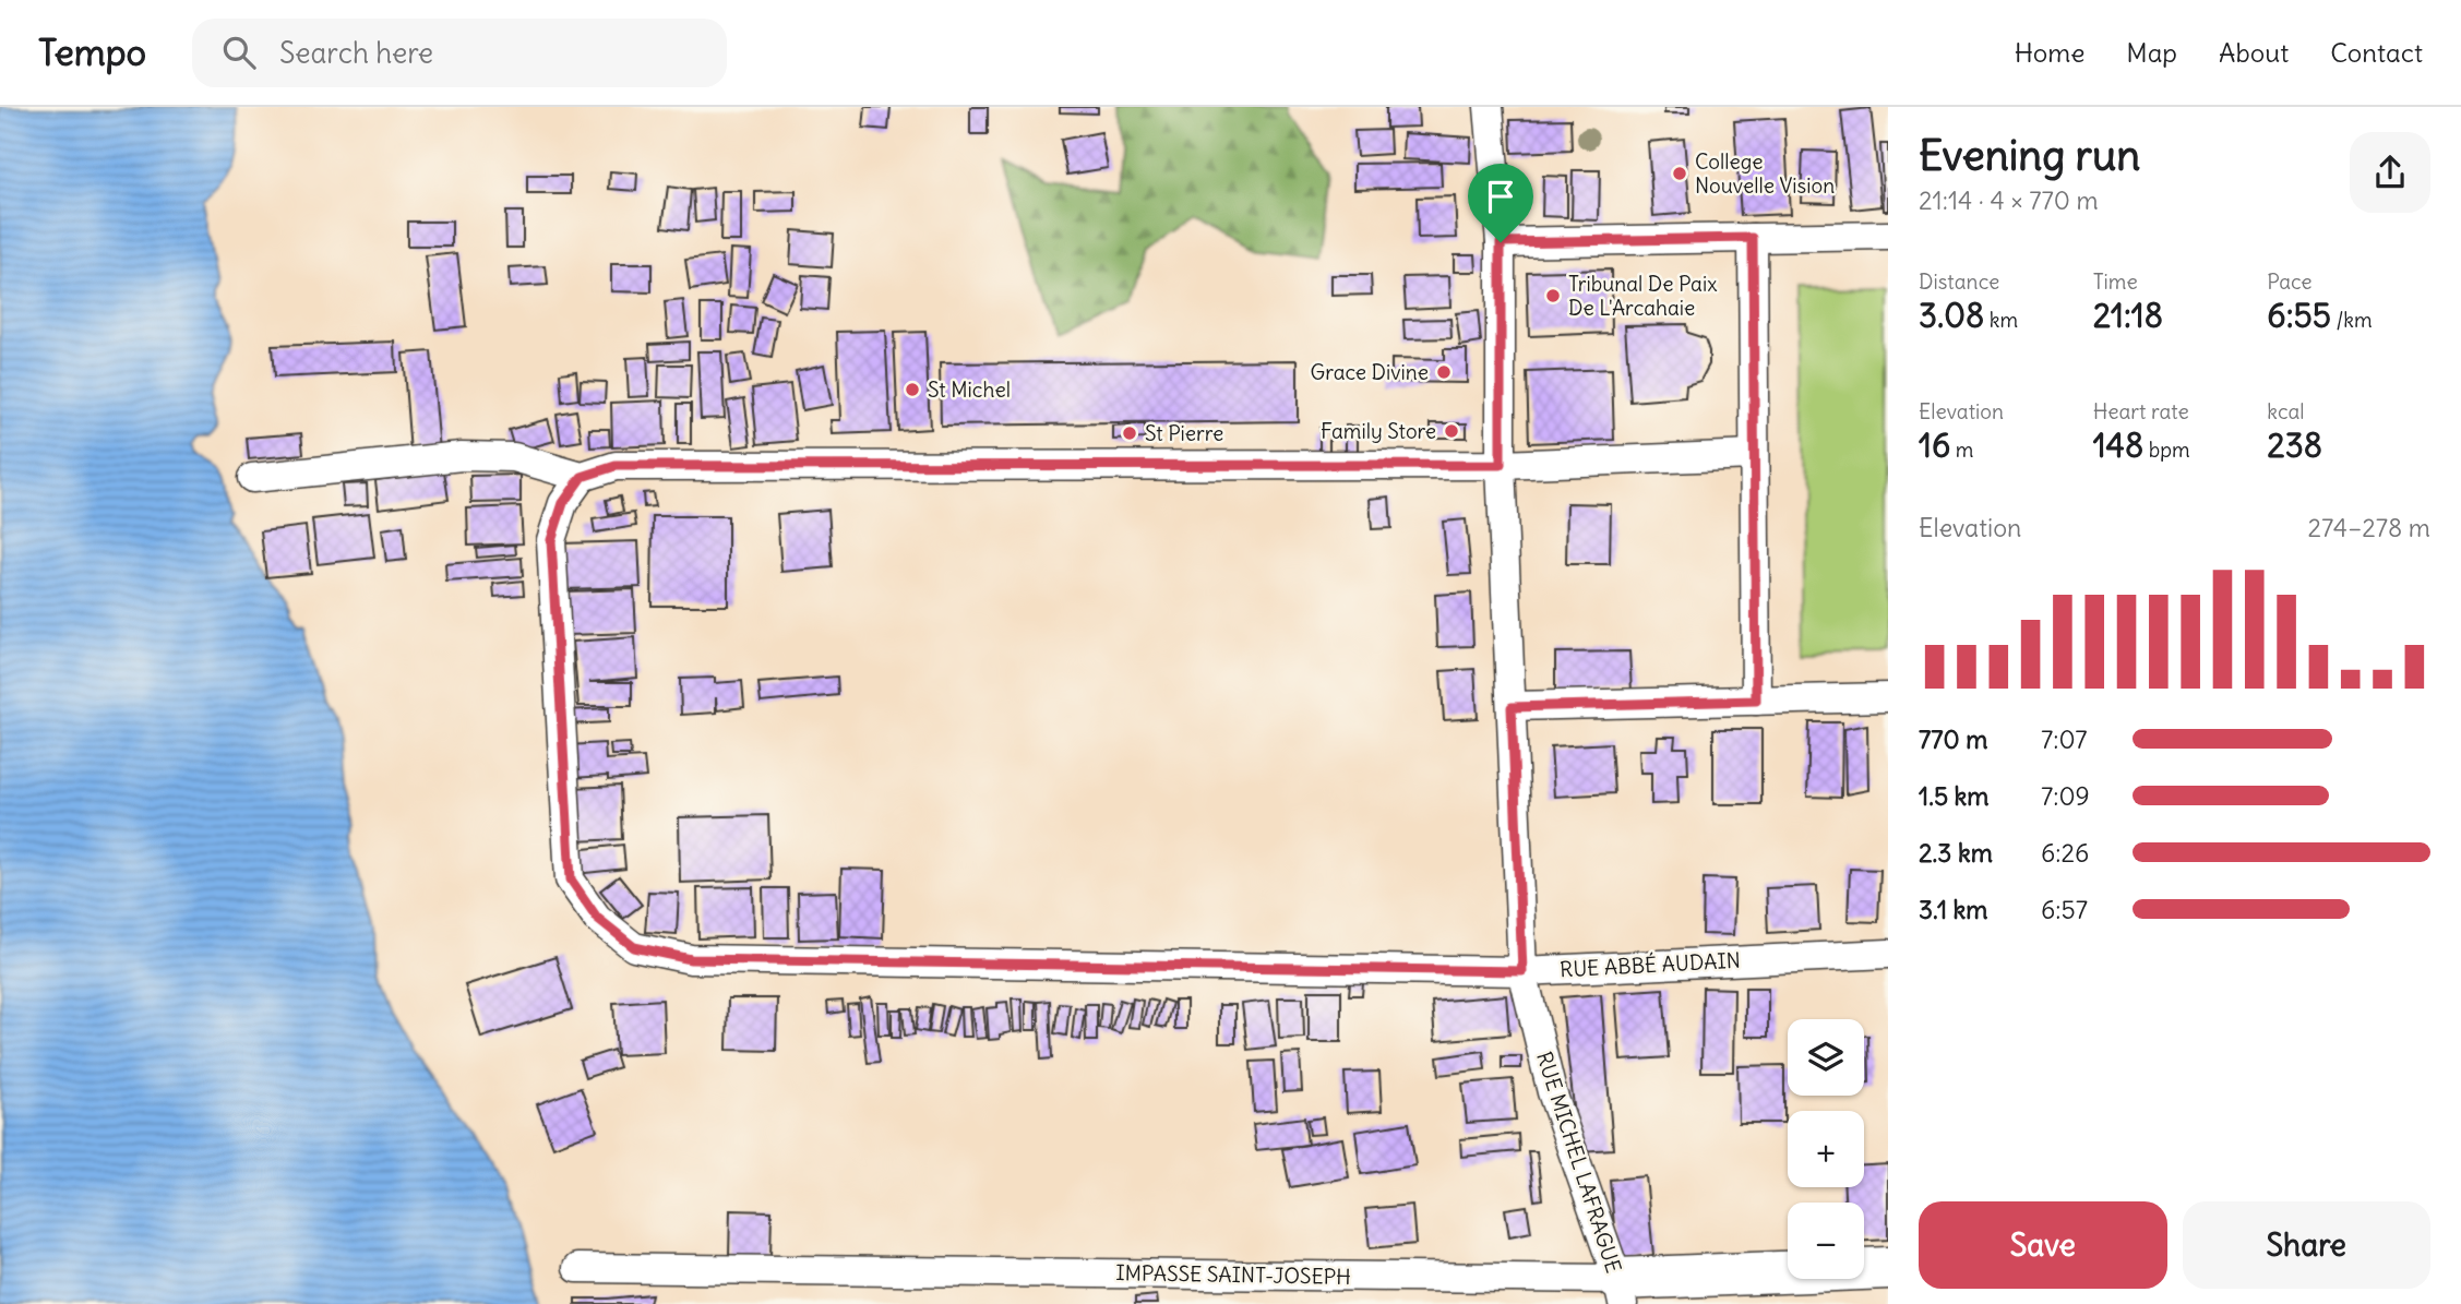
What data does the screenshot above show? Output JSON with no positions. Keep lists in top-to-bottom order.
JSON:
{
  "streets": {
    "street": ["RUE ABBÉ AUDAIN", "RUE MICHEL LAFRAGUE", "IMPASSE SAINT-JOSEPH"]
  },
  "crossings": [
    ["RUE ABBÉ AUDAIN", "RUE MICHEL LAFRAGUE"],
    ["RUE MICHEL LAFRAGUE", "IMPASSE SAINT-JOSEPH"]
  ],
  "places": [
    "College Nouvelle Vision",
    "Tribunal De Paix De L'Arcahaie",
    "Grace Divine",
    "St Michel",
    "Family Store",
    "St Pierre"
  ],
  "page": {
    "header": "Tempo",
    "search": "Search here",
    "nav": [
      "Home",
      "Map",
      "About",
      "Contact"
    ],
    "heading": ["Evening run", "21:14 · 4 × 770 m"],
    "stats": [
      ["Distance", "3.08 km"],
      ["Time", "21:18"],
      ["Pace", "6:55 /km"],
      ["Elevation", "16 m"],
      ["Heart rate", "148 bpm"],
      ["kcal", "238"]
    ],
    "chart": ["Elevation", "274–278 m"],
    "list": [
      {
        "name": "770 m",
        "note": "7:07"
      },
      {
        "name": "1.5 km",
        "note": "7:09"
      },
      {
        "name": "2.3 km",
        "note": "6:26"
      },
      {
        "name": "3.1 km",
        "note": "6:57"
      }
    ],
    "map_buttons": ["+", "−"],
    "buttons": ["Save", "Share"]
  }
}
